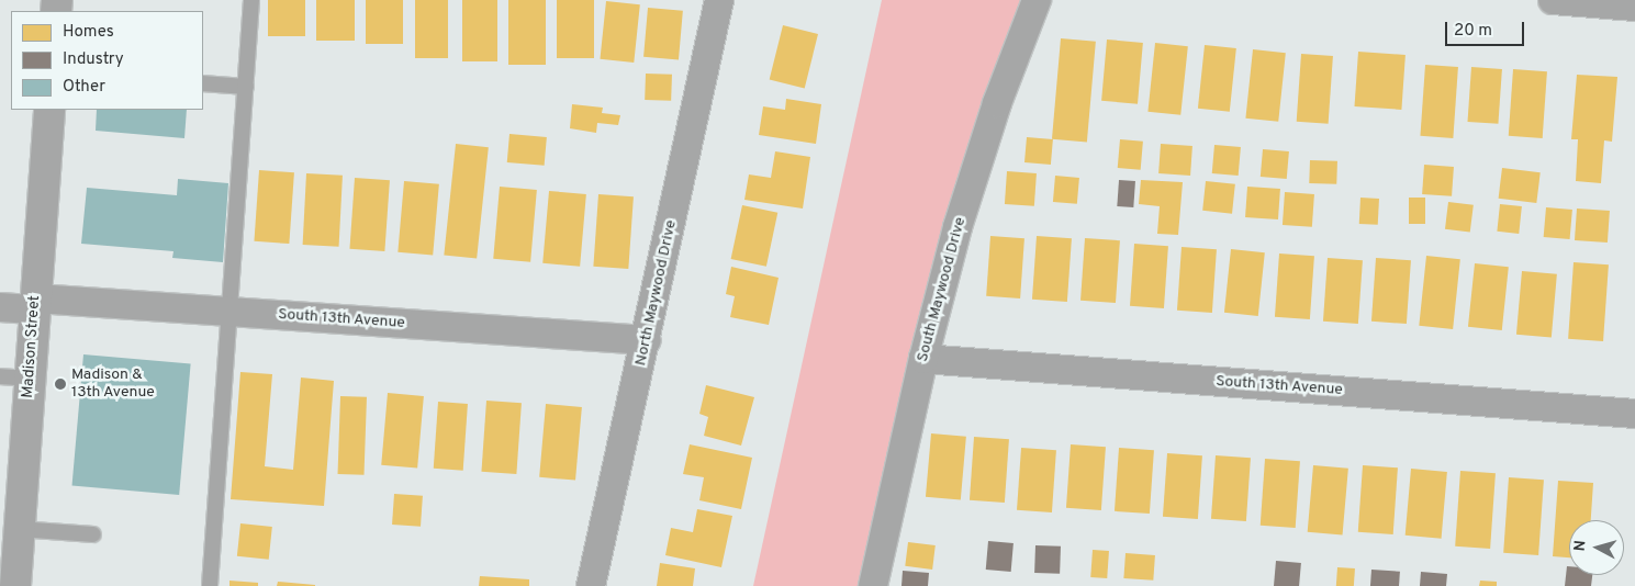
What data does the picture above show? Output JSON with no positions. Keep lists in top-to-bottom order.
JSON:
{
  "streets": {
    "main road": ["Madison Street"],
    "street": ["South Maywood Drive", "North Maywood Drive", "South 13th Avenue"]
  },
  "crossings": [
    ["South Maywood Drive", "South 13th Avenue"],
    ["North Maywood Drive", "South 13th Avenue"],
    ["South 13th Avenue", "Madison Street"]
  ],
  "places": ["Madison & 13th Avenue"],
  "legend": ["Homes", "Industry", "Other"],
  "scale_bar": "20 m",
  "north": "left"
}
